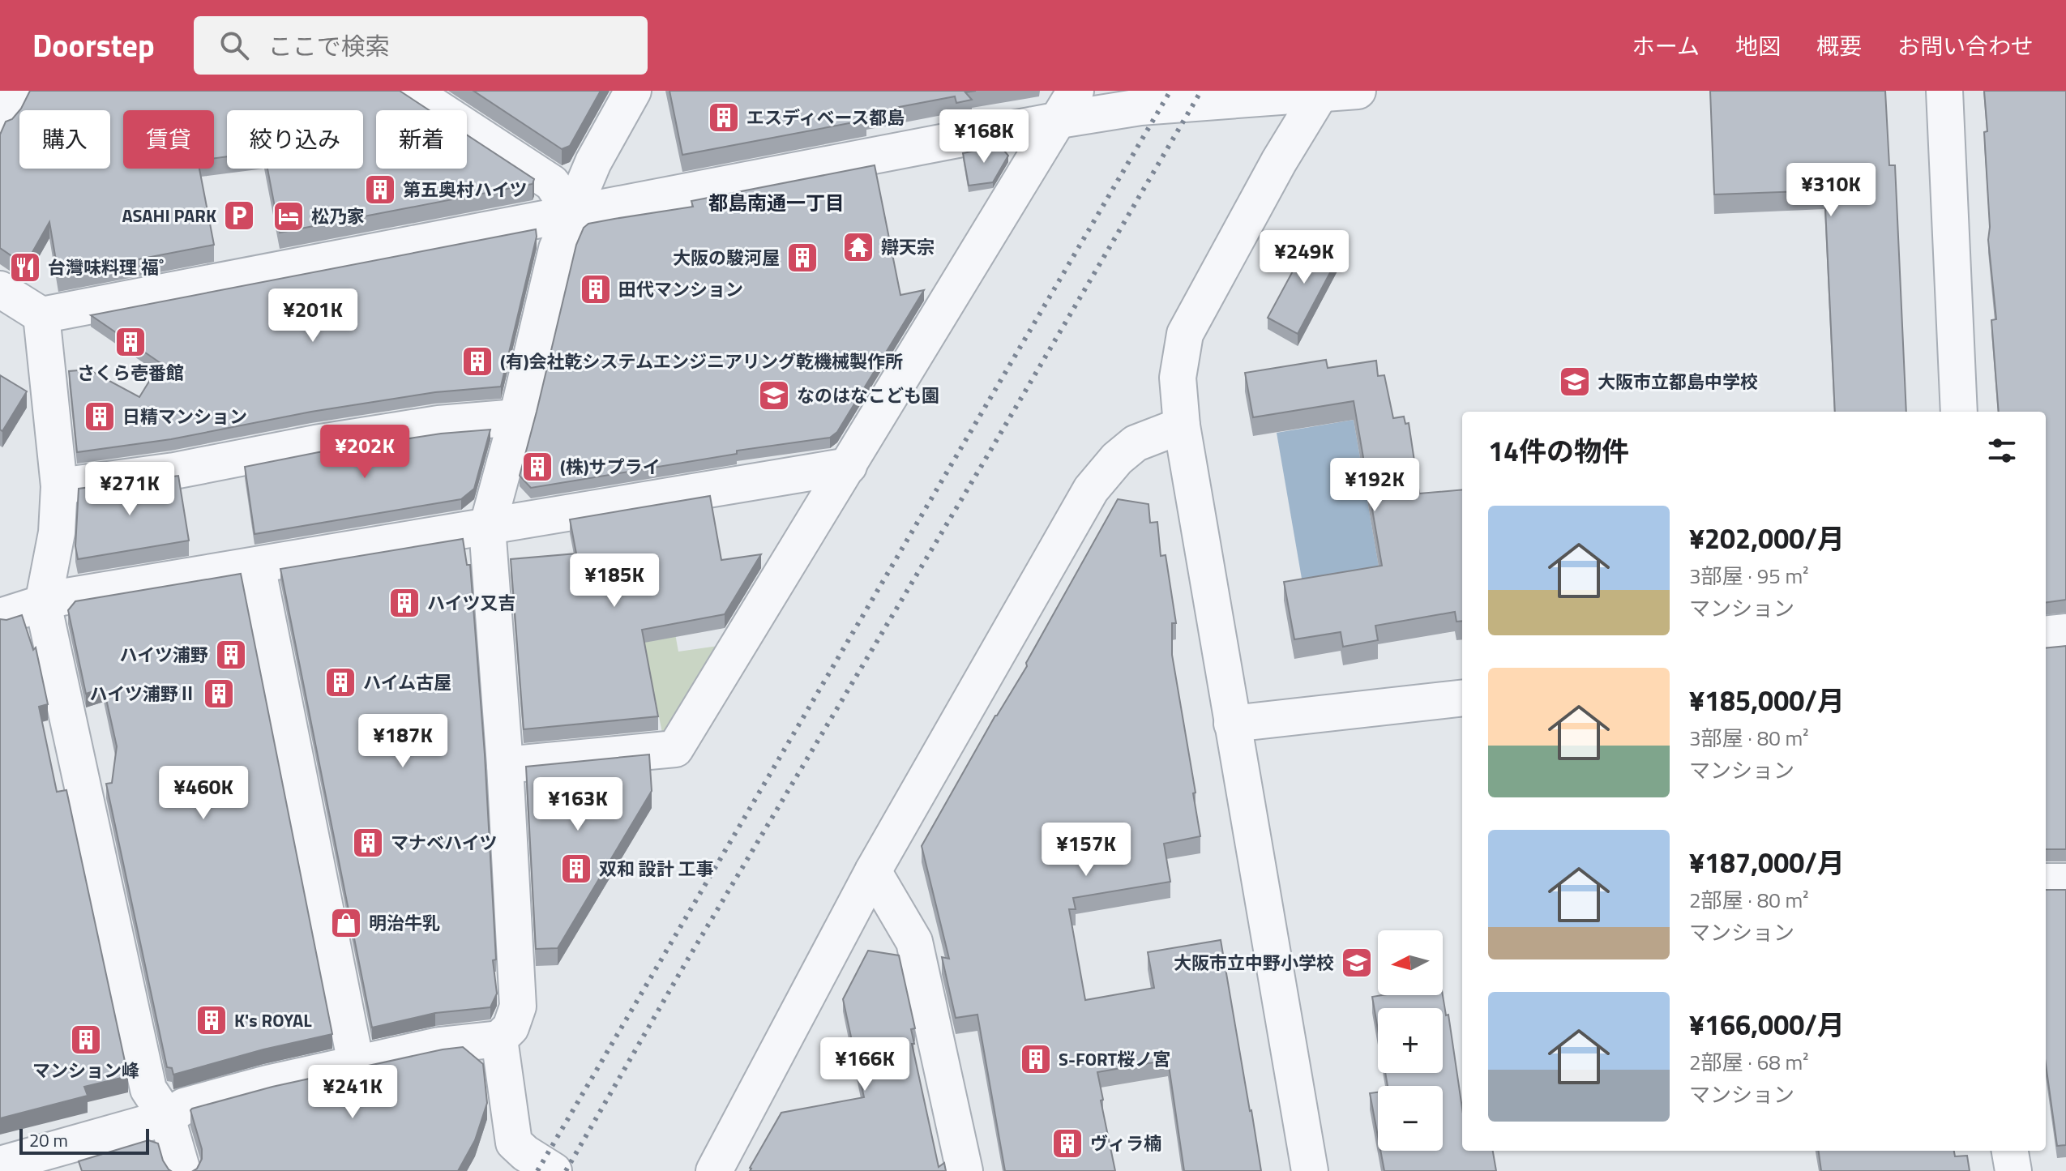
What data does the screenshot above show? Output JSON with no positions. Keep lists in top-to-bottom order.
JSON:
{
  "districts": ["都島南通一丁目"],
  "places": {
    "building": [
      "エスディベース都島",
      "第五奥村ハイツ",
      "大阪の駿河屋",
      "田代マンション",
      "さくら壱番館",
      "(有)会社乾システムエンジニアリング乾機械製作所",
      "日精マンション",
      "(株)サプライ",
      "ハイツ又吉",
      "ハイツ浦野",
      "ハイム古屋",
      "ハイツ浦野Ⅱ",
      "マナベハイツ",
      "双和 設計 工事",
      "K's ROYAL",
      "マンション峰",
      "S-FORT桜ノ宮",
      "ヴィラ楠"
    ],
    "parking": ["ASAHI PARK"],
    "hotel": ["松乃家"],
    "temple": ["辯天宗"],
    "restaurant": ["台灣味料理 福゜"],
    "school or university": ["大阪市立都島中学校", "なのはなこども園", "大阪市立中野小学校"],
    "shop": ["明治牛乳"]
  },
  "scale_bar": "20 m",
  "north": "left",
  "page": {
    "header": "Doorstep",
    "search": "ここで検索",
    "nav": [
      "ホーム",
      "地図",
      "概要",
      "お問い合わせ"
    ],
    "price": [
      "¥168K",
      "¥310K",
      "¥249K",
      "¥201K",
      "¥202K",
      "¥192K",
      "¥271K",
      "¥185K",
      "¥187K",
      "¥460K",
      "¥163K",
      "¥157K",
      "¥166K",
      "¥241K"
    ],
    "chip": [
      "購入",
      "賃貸",
      "絞り込み",
      "新着"
    ],
    "heading": "14件の物件",
    "list": [
      {
        "name": "¥202,000/月",
        "note": "3部屋 · 95 m² · マンション"
      },
      {
        "name": "¥185,000/月",
        "note": "3部屋 · 80 m² · マンション"
      },
      {
        "name": "¥187,000/月",
        "note": "2部屋 · 80 m² · マンション"
      },
      {
        "name": "¥166,000/月",
        "note": "2部屋 · 68 m² · マンション"
      }
    ],
    "map_buttons": ["+", "−"],
    "scale": "20 m"
  }
}
